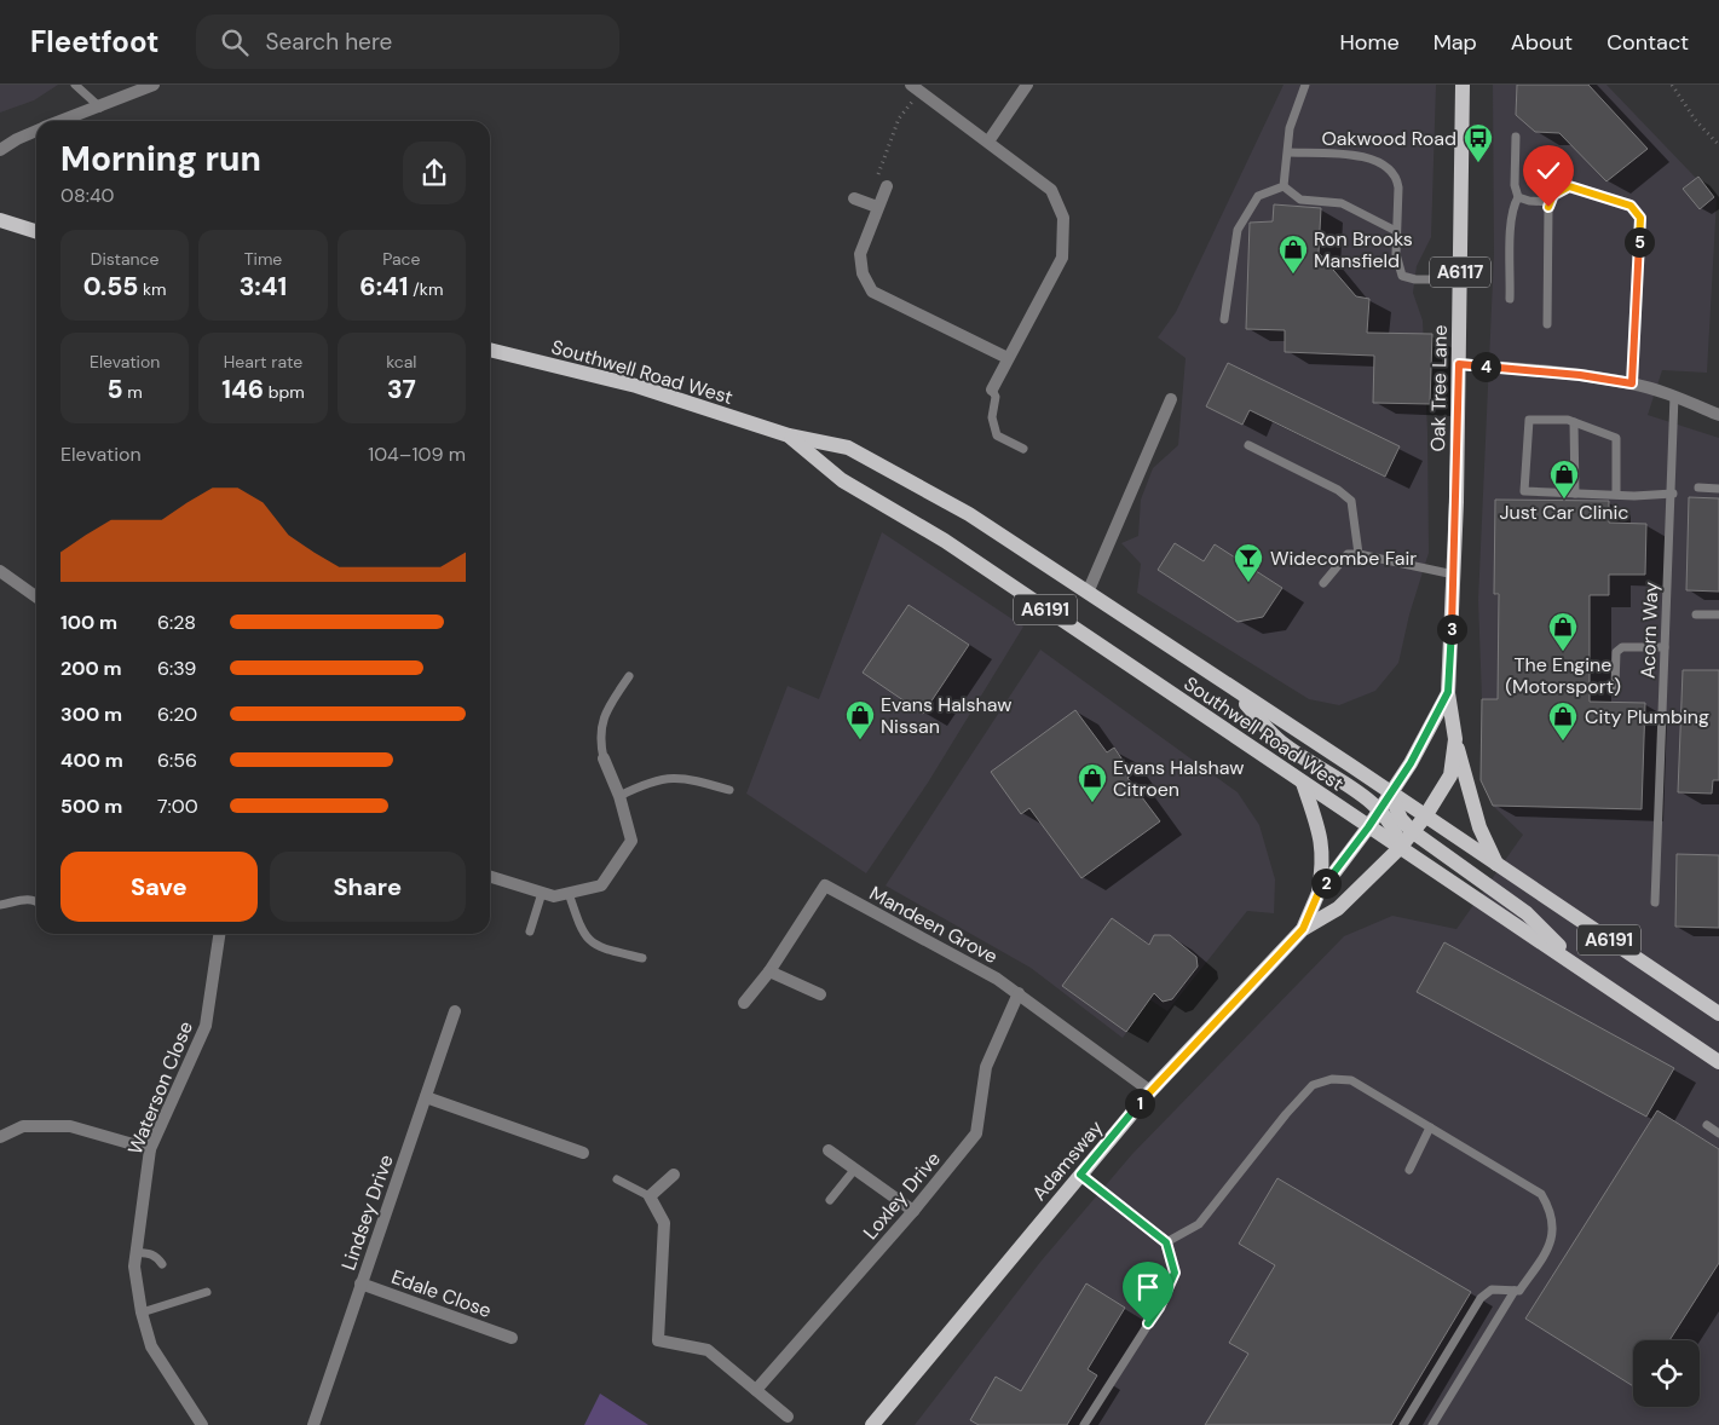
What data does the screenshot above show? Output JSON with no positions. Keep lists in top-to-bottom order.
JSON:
{
  "streets": {
    "main road": [
      "A6117",
      "Southwell Road West",
      "Oak Tree Lane",
      "A6191",
      "Adamsway"
    ],
    "street": [
      "Mandeen Grove",
      "Waterson Close",
      "Loxley Drive",
      "Lindsey Drive",
      "Edale Close"
    ],
    "lane": ["Acorn Way"]
  },
  "crossings": [
    ["A6117", "Southwell Road West"],
    ["A6117", "Oak Tree Lane"],
    ["A6117", "Adamsway"],
    ["Southwell Road West", "Oak Tree Lane"],
    ["Southwell Road West", "Adamsway"],
    ["Mandeen Grove", "Adamsway"],
    ["Mandeen Grove", "Loxley Drive"],
    ["Lindsey Drive", "Edale Close"]
  ],
  "places": {
    "bus stop": ["Oakwood Road"],
    "shop": [
      "Ron Brooks Mansfield",
      "Just Car Clinic",
      "The Engine (Motorsport)",
      "Evans Halshaw Nissan",
      "City Plumbing",
      "Evans Halshaw Citroen"
    ],
    "bar": ["Widecombe Fair"]
  },
  "page": {
    "header": "Fleetfoot",
    "search": "Search here",
    "nav": [
      "Home",
      "Map",
      "About",
      "Contact"
    ],
    "heading": ["Morning run", "08:40"],
    "stats": [
      ["Distance", "0.55 km"],
      ["Time", "3:41"],
      ["Pace", "6:41 /km"],
      ["Elevation", "5 m"],
      ["Heart rate", "146 bpm"],
      ["kcal", "37"]
    ],
    "pins": [
      "5",
      "4",
      "3",
      "2",
      "1"
    ],
    "chart": ["Elevation", "104–109 m"],
    "list": [
      {
        "name": "100 m",
        "note": "6:28"
      },
      {
        "name": "200 m",
        "note": "6:39"
      },
      {
        "name": "300 m",
        "note": "6:20"
      },
      {
        "name": "400 m",
        "note": "6:56"
      },
      {
        "name": "500 m",
        "note": "7:00"
      }
    ],
    "buttons": ["Save", "Share"]
  }
}
